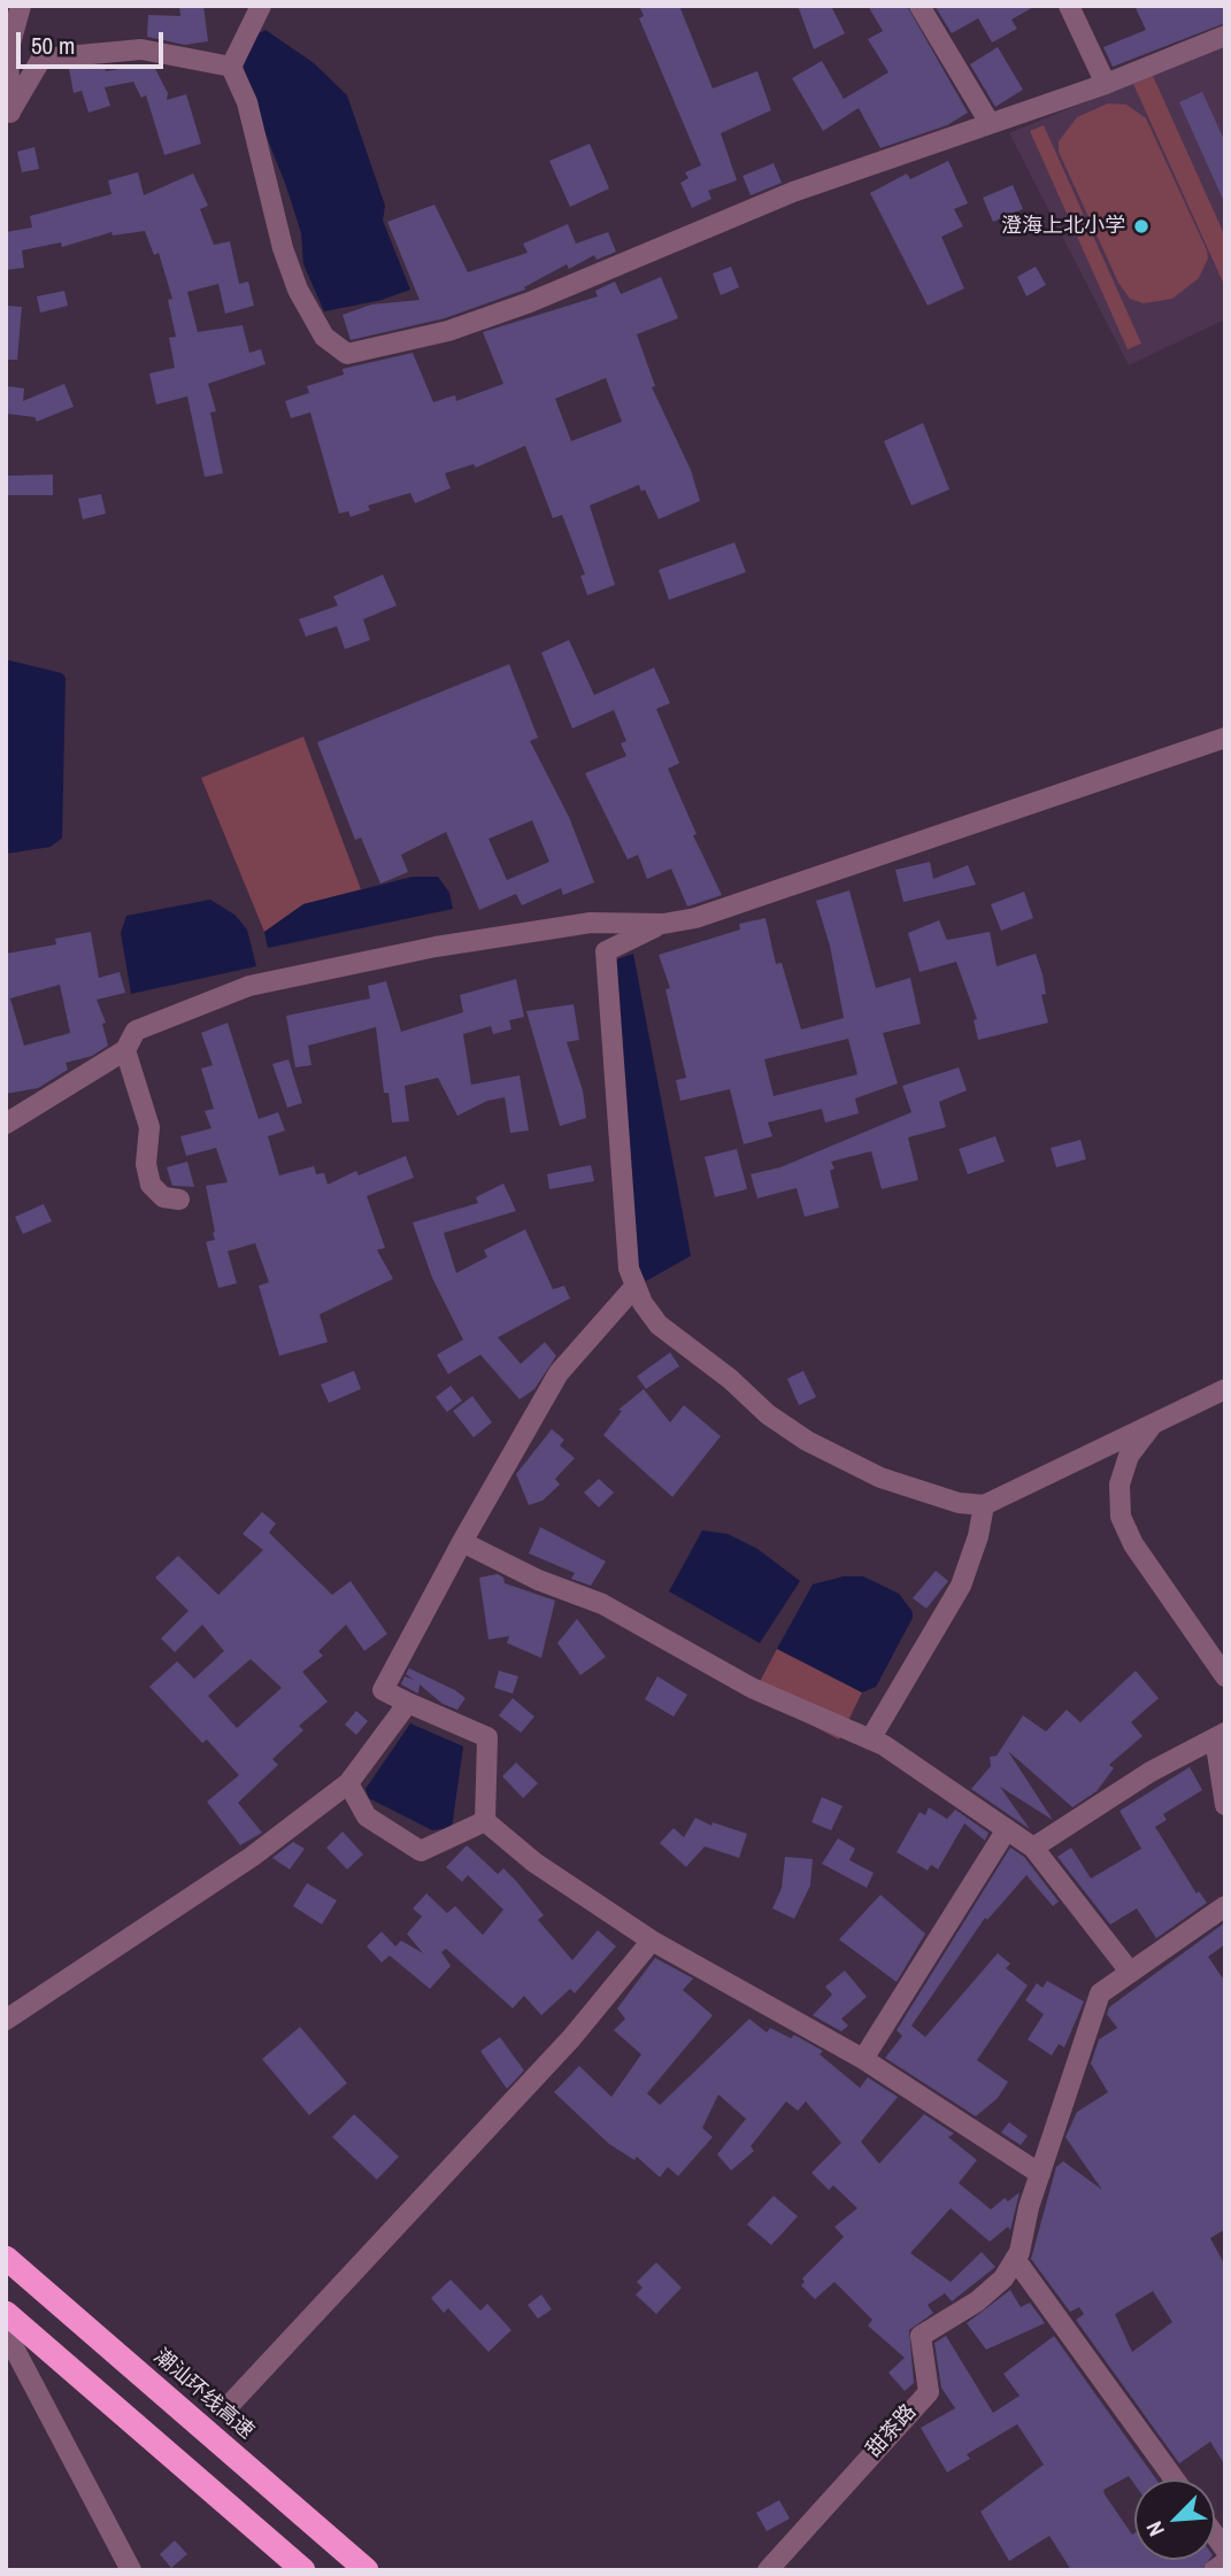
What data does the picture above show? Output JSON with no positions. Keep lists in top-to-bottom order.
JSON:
{
  "streets": {
    "highway": ["潮汕环线高速"],
    "street": ["甜茶路"]
  },
  "places": ["澄海上北小学"],
  "scale_bar": "50 m",
  "north": "bottom left"
}
